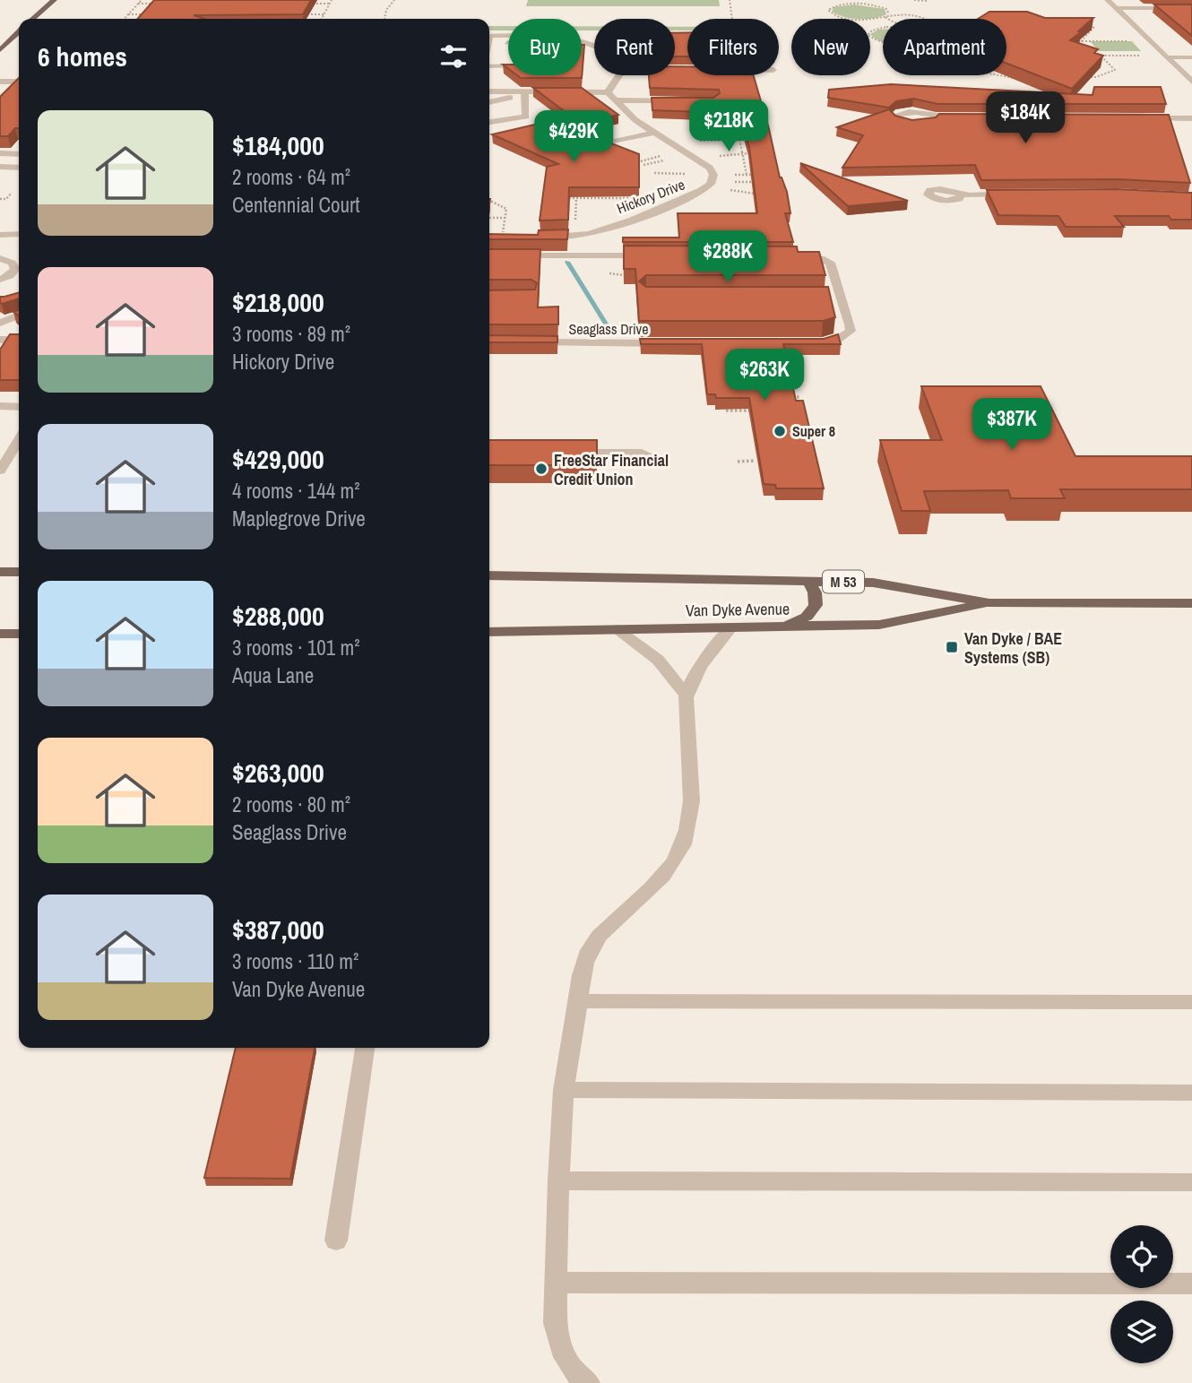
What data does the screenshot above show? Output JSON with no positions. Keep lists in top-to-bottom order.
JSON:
{
  "streets": {
    "main road": ["M 53", "Van Dyke Avenue"],
    "street": ["Hickory Drive", "Seaglass Drive"]
  },
  "places": {
    "other": ["Super 8", "FreeStar Financial Credit Union"],
    "transit": ["Van Dyke / BAE Systems (SB)"]
  },
  "page": {
    "chip": [
      "Buy",
      "Rent",
      "Filters",
      "New",
      "Apartment"
    ],
    "heading": "6 homes",
    "price": [
      "$184K",
      "$218K",
      "$429K",
      "$288K",
      "$263K",
      "$387K"
    ],
    "list": [
      {
        "name": "$184,000",
        "note": "2 rooms · 64 m² · Centennial Court"
      },
      {
        "name": "$218,000",
        "note": "3 rooms · 89 m² · Hickory Drive"
      },
      {
        "name": "$429,000",
        "note": "4 rooms · 144 m² · Maplegrove Drive"
      },
      {
        "name": "$288,000",
        "note": "3 rooms · 101 m² · Aqua Lane"
      },
      {
        "name": "$263,000",
        "note": "2 rooms · 80 m² · Seaglass Drive"
      },
      {
        "name": "$387,000",
        "note": "3 rooms · 110 m² · Van Dyke Avenue"
      }
    ]
  }
}
